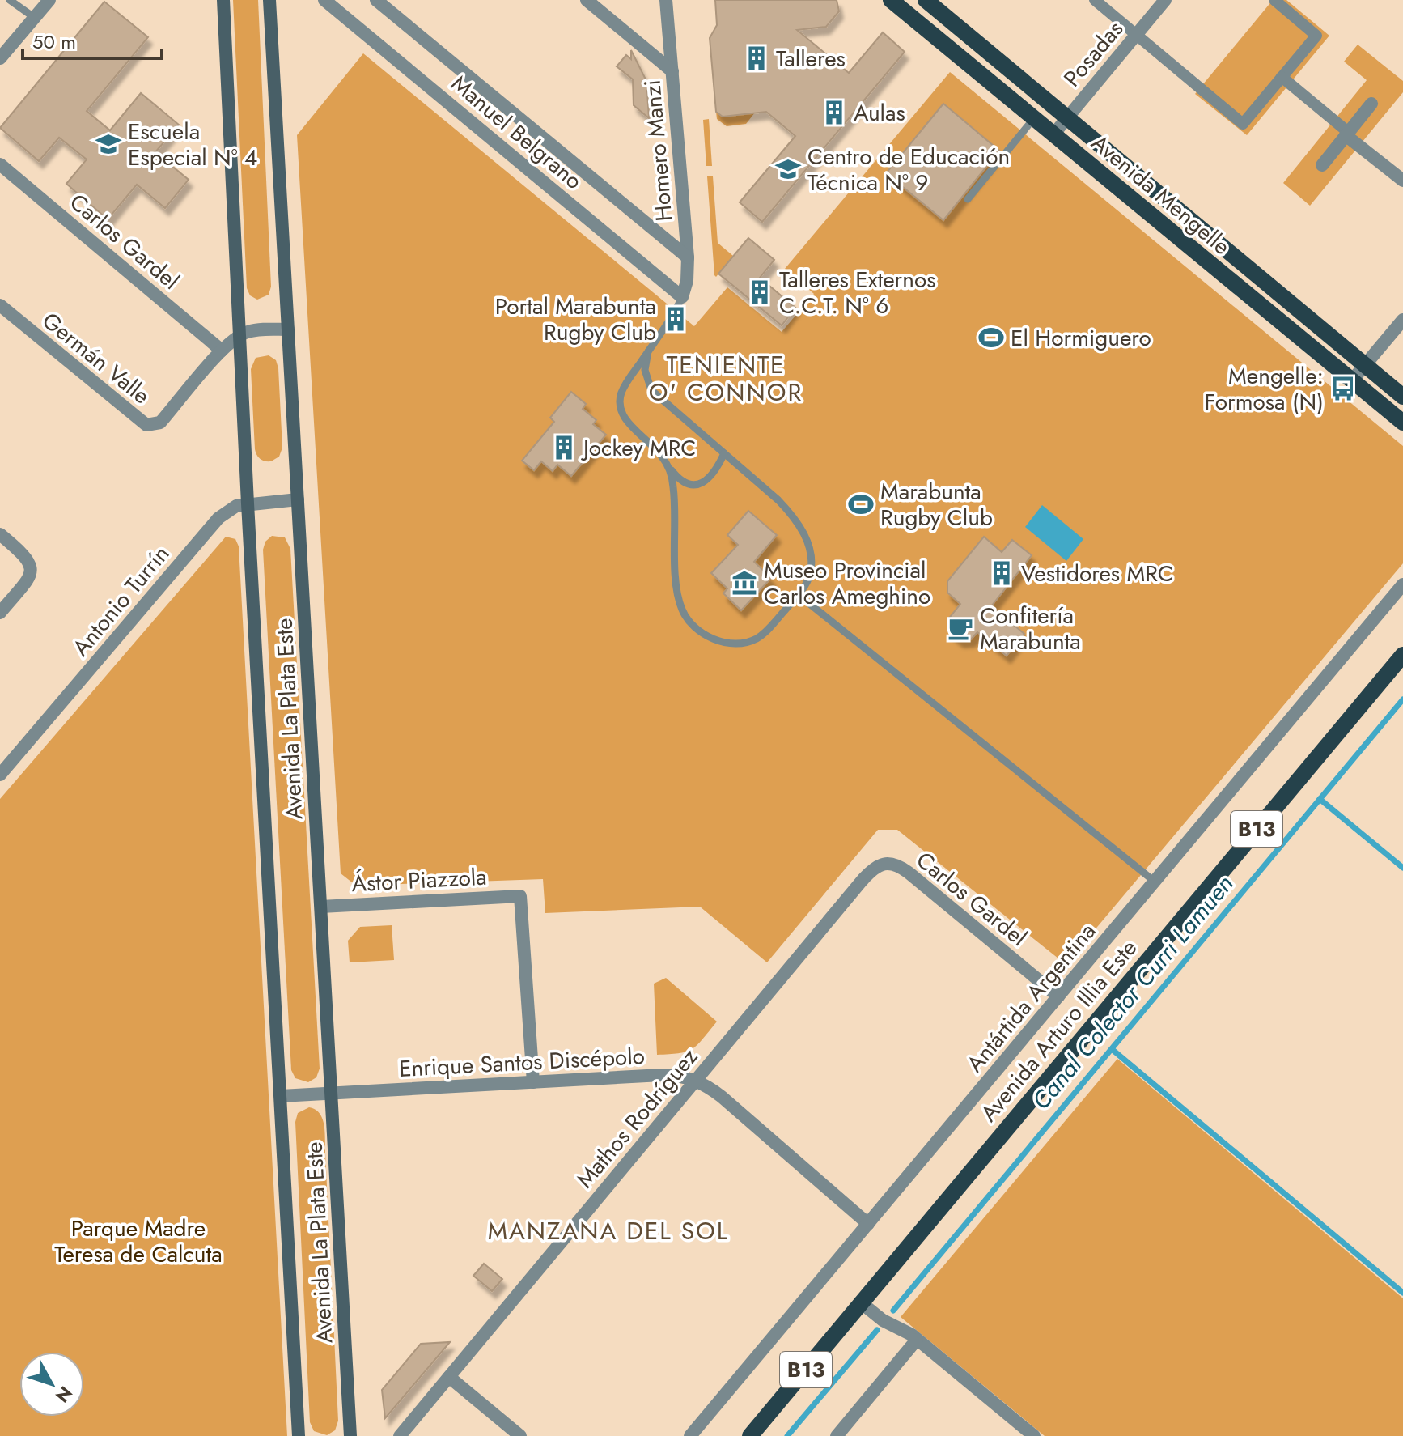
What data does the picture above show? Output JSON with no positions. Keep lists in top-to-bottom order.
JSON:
{
  "streets": {
    "main road": [
      "Avenida Mengelle",
      "Avenida La Plata Este",
      "B13",
      "Avenida Arturo Illia Este"
    ],
    "street": [
      "Posadas",
      "Manuel Belgrano",
      "Homero Manzi",
      "Carlos Gardel",
      "Germán Valle",
      "Antonio Turrín",
      "Ástor Piazzola",
      "Antártida Argentina",
      "Enrique Santos Discépolo",
      "Mathos Rodríguez"
    ]
  },
  "crossings": [
    ["Posadas", "Avenida Mengelle"],
    ["Manuel Belgrano", "Homero Manzi"],
    ["Carlos Gardel", "Germán Valle"],
    ["Carlos Gardel", "Antártida Argentina"],
    ["Carlos Gardel", "Mathos Rodríguez"],
    ["Germán Valle", "Avenida La Plata Este"],
    ["Antonio Turrín", "Avenida La Plata Este"],
    ["Avenida La Plata Este", "Ástor Piazzola"],
    ["Avenida La Plata Este", "Enrique Santos Discépolo"],
    ["Ástor Piazzola", "Enrique Santos Discépolo"],
    ["Antártida Argentina", "Enrique Santos Discépolo"],
    ["Enrique Santos Discépolo", "Mathos Rodríguez"]
  ],
  "districts": ["TENIENTE O' CONNOR", "MANZANA DEL SOL"],
  "water": ["Canal Colector Curri Lamuen"],
  "parks": ["Parque Madre Teresa de Calcuta"],
  "places": {
    "building": [
      "Talleres",
      "Aulas",
      "Talleres Externos C.C.T. N° 6",
      "Portal Marabunta Rugby Club",
      "Jockey MRC",
      "Vestidores MRC"
    ],
    "school or university": ["Escuela Especial N° 4", "Centro de Educación Técnica Nº 9"],
    "sports": ["El Hormiguero", "Marabunta Rugby Club"],
    "bus stop": ["Mengelle: Formosa (N)"],
    "museum": ["Museo Provincial Carlos Ameghino"],
    "cafe": ["Confitería Marabunta"]
  },
  "scale_bar": "50 m",
  "north": "bottom right"
}
